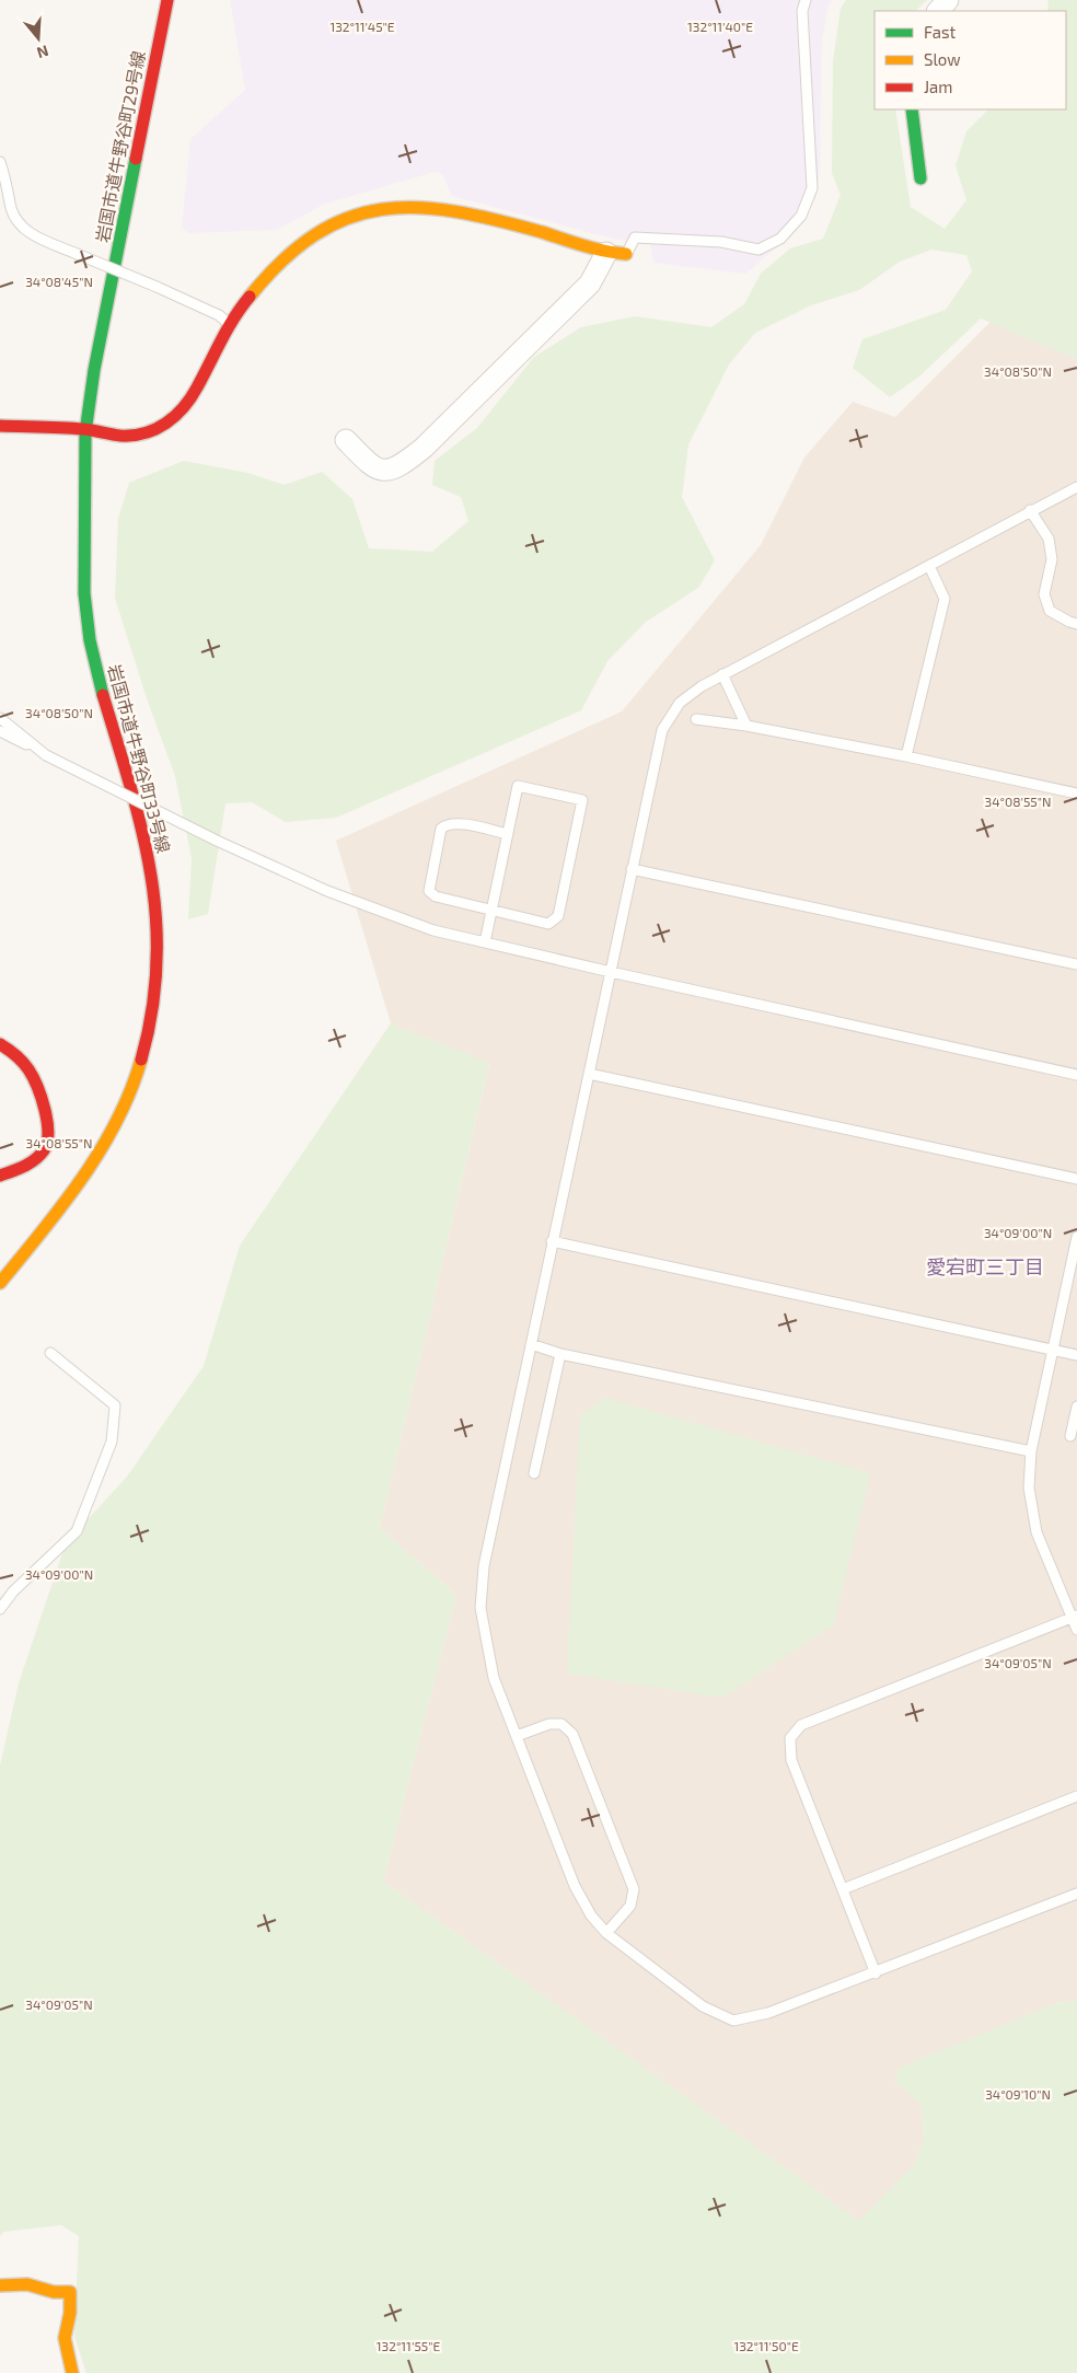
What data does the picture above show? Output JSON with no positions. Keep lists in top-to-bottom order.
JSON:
{
  "streets": {
    "street": ["岩国市道牛野谷町29号線", "岩国市道牛野谷町33号線"]
  },
  "crossings": [
    ["岩国市道牛野谷町29号線", "岩国市道牛野谷町33号線"]
  ],
  "districts": ["愛宕町三丁目"],
  "legend": ["Fast", "Slow", "Jam"],
  "north": "bottom",
  "coordinates": [
    "132°11'45\"E",
    "132°11'40\"E",
    "34°08'45\"N",
    "34°08'50\"N",
    "34°08'55\"N",
    "34°09'00\"N",
    "34°09'05\"N",
    "34°09'10\"N",
    "132°11'55\"E",
    "132°11'50\"E"
  ]
}
